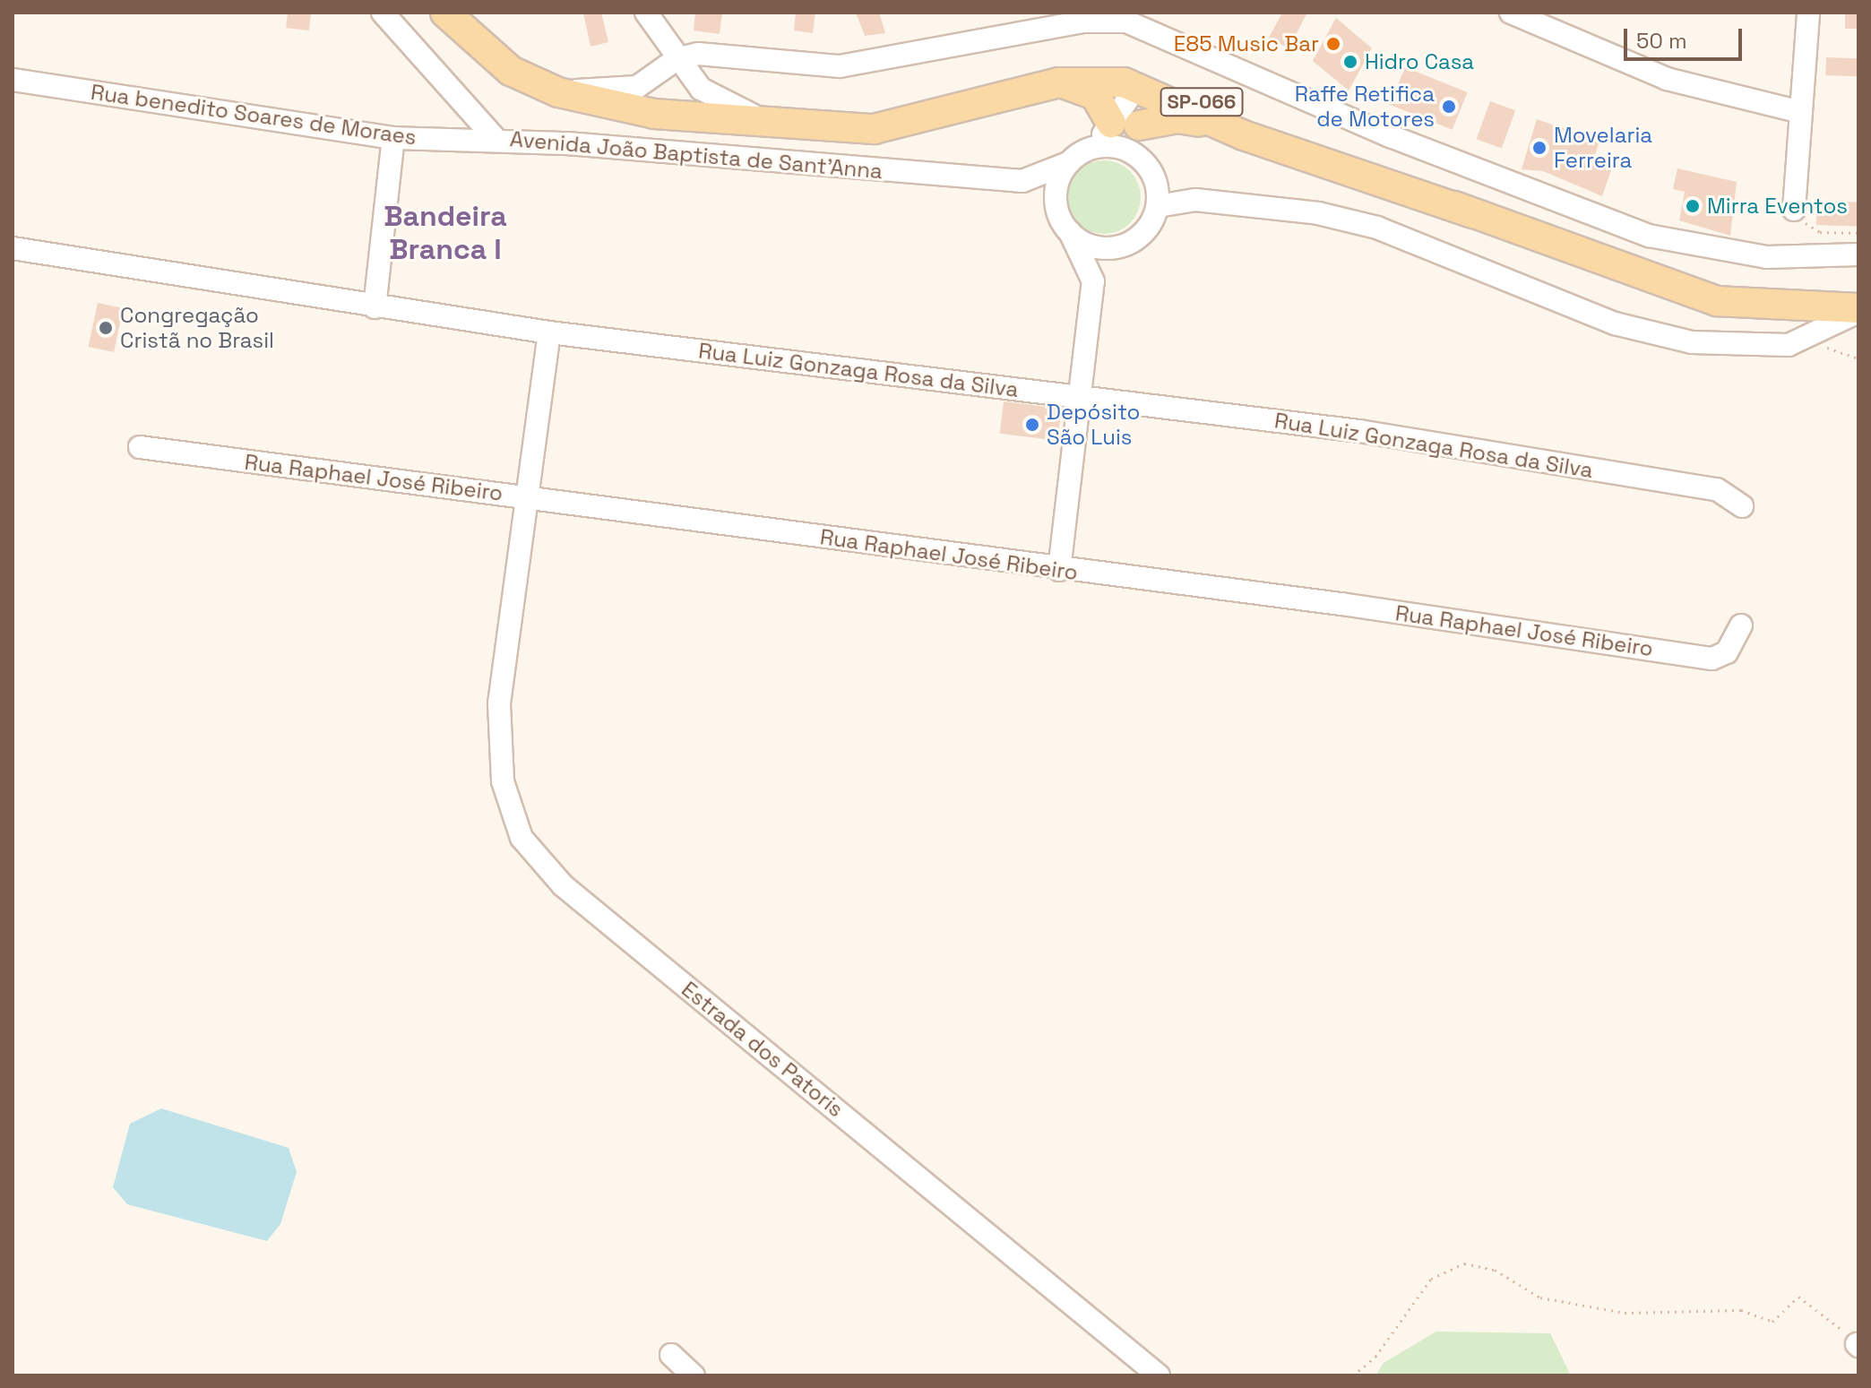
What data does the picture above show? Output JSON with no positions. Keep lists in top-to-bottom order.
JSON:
{
  "streets": {
    "main road": ["SP-066"],
    "street": [
      "Rua benedito Soares de Moraes",
      "Avenida João Baptista de Sant'Anna",
      "Rua Luiz Gonzaga Rosa da Silva",
      "Rua Raphael José Ribeiro",
      "Estrada dos Patoris"
    ]
  },
  "crossings": [
    ["Rua benedito Soares de Moraes", "Avenida João Baptista de Sant'Anna"],
    ["Rua Luiz Gonzaga Rosa da Silva", "Estrada dos Patoris"],
    ["Rua Raphael José Ribeiro", "Estrada dos Patoris"]
  ],
  "districts": ["Bandeira Branca I"],
  "places": [
    "E85 Music Bar",
    "Hidro Casa",
    "Raffe Retifica de Motores",
    "Movelaria Ferreira",
    "Mirra Eventos",
    "Congregação Cristã no Brasil",
    "Depósito São Luis"
  ],
  "scale_bar": "50 m"
}
